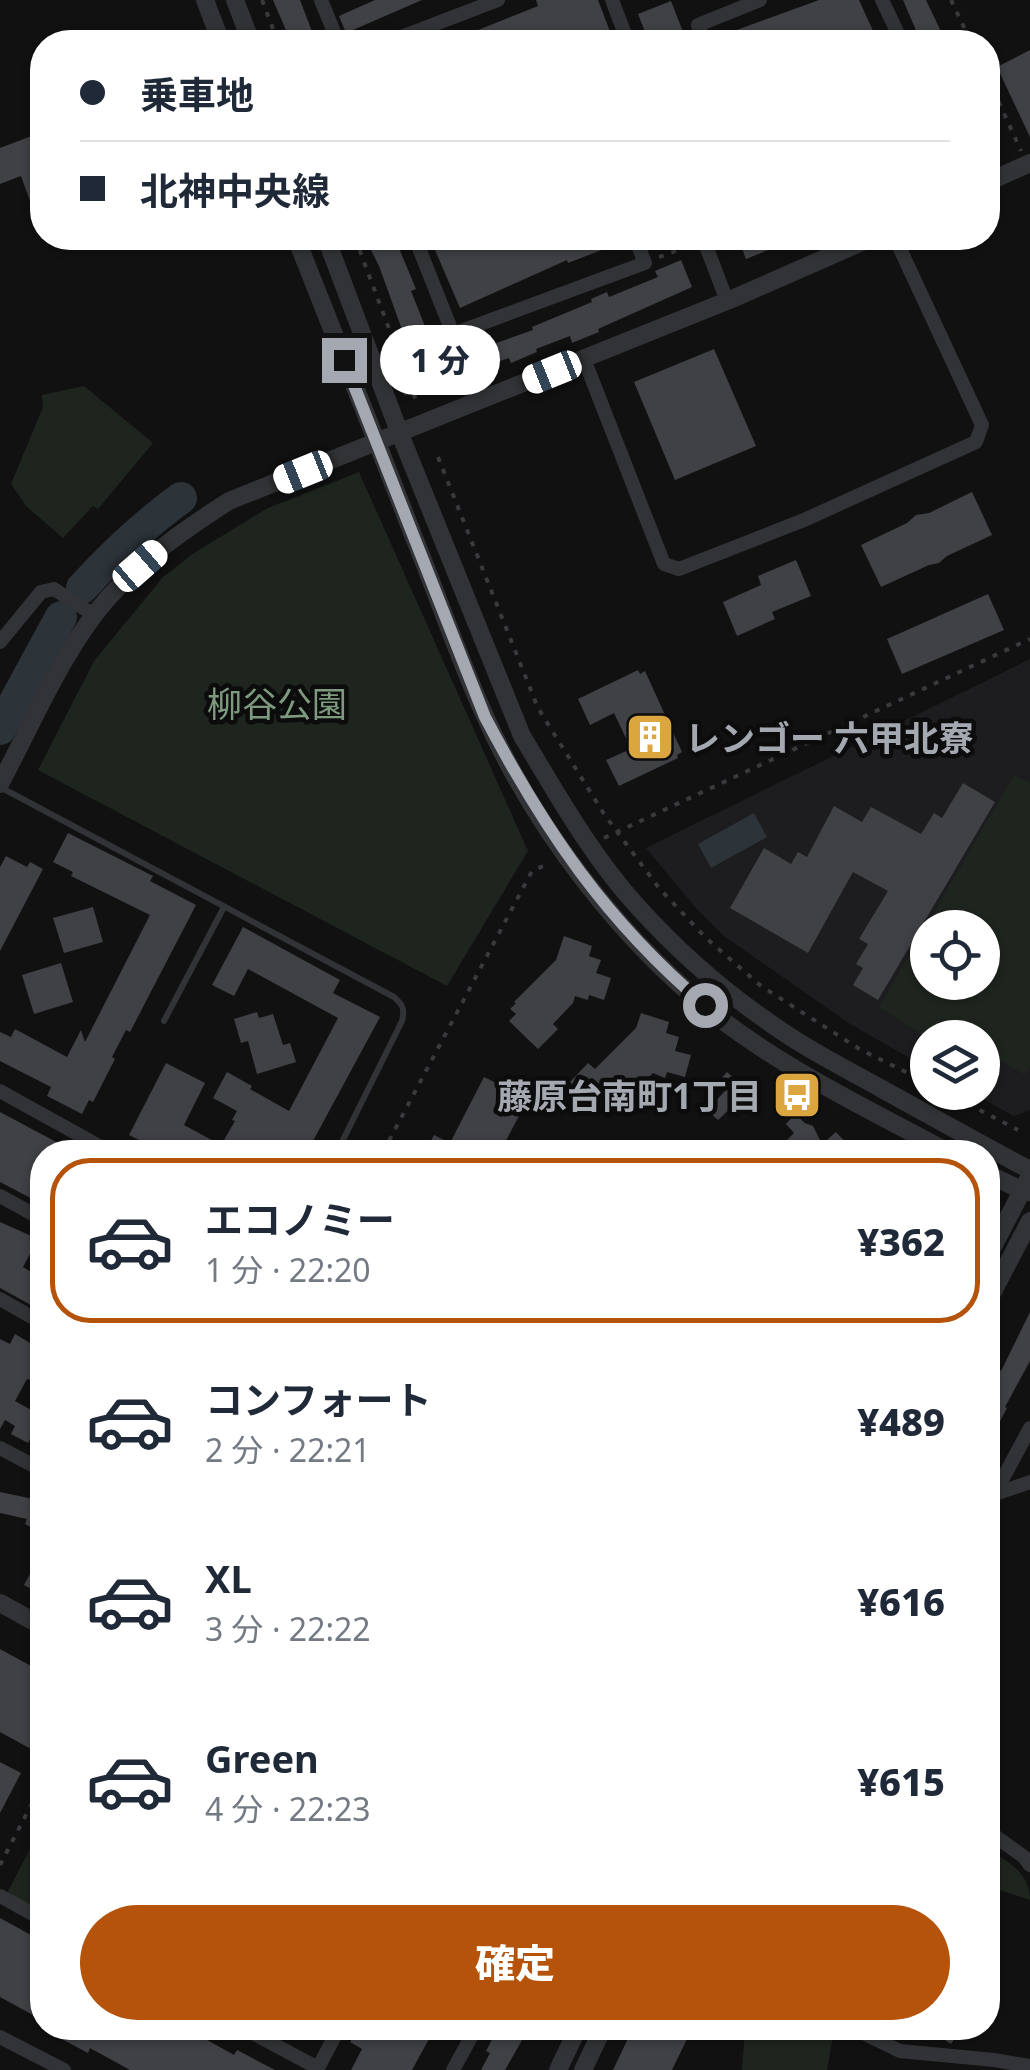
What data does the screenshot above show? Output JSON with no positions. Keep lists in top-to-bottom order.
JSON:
{
  "parks": ["柳谷公園"],
  "places": {
    "building": ["レンゴー 六甲北寮"],
    "bus stop": ["藤原台南町1丁目"]
  },
  "page": {
    "banner": ["乗車地", "北神中央線"],
    "bubble": "1 分",
    "list": [
      {
        "name": "エコノミー",
        "note": "1 分 · 22:20",
        "value": "¥362"
      },
      {
        "name": "コンフォート",
        "note": "2 分 · 22:21",
        "value": "¥489"
      },
      {
        "name": "XL",
        "note": "3 分 · 22:22",
        "value": "¥616"
      },
      {
        "name": "Green",
        "note": "4 分 · 22:23",
        "value": "¥615"
      }
    ],
    "buttons": "確定"
  }
}
